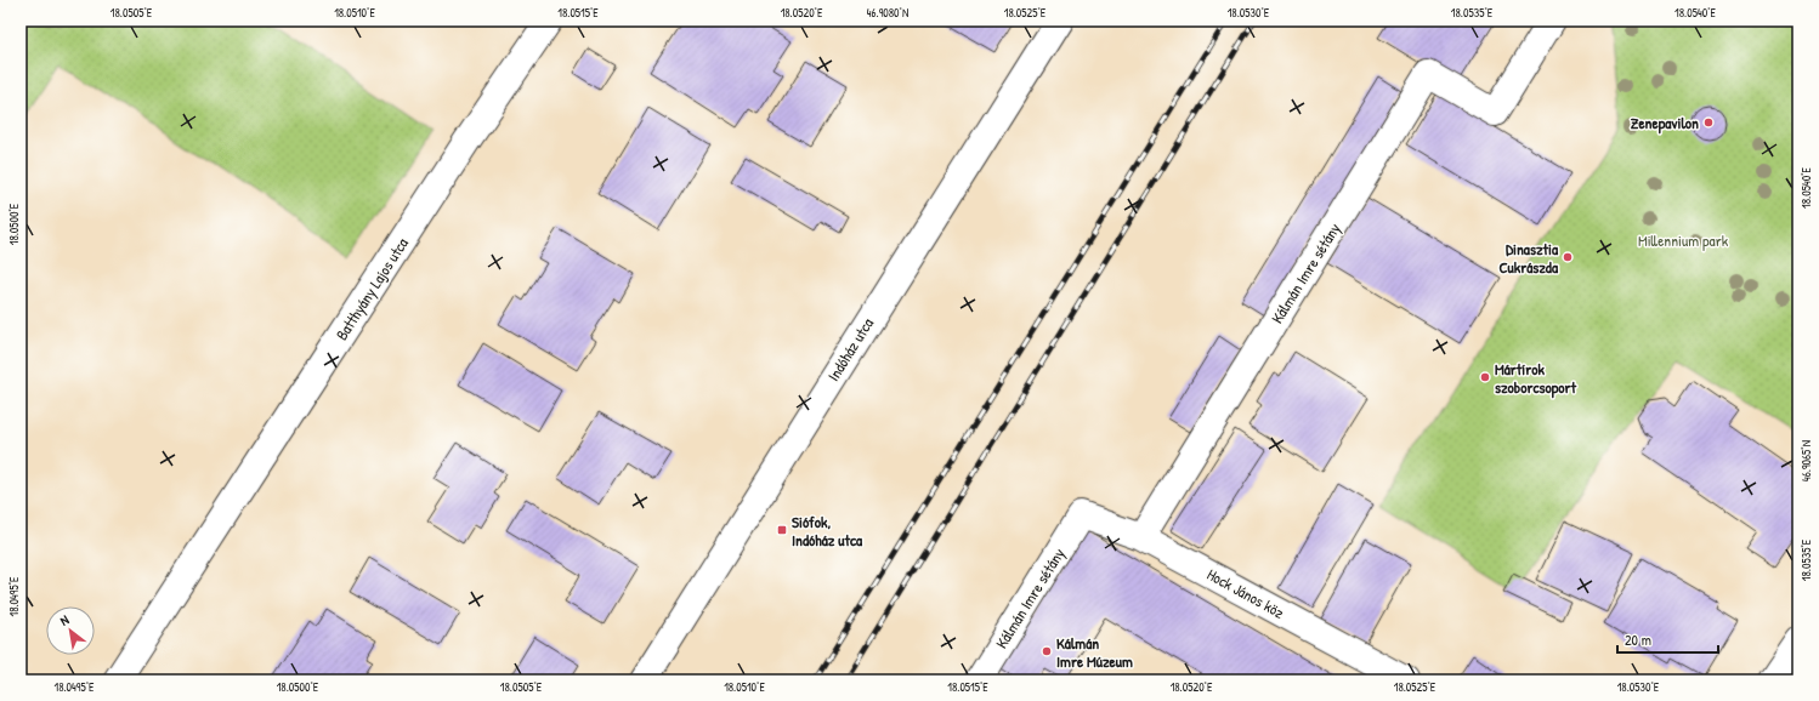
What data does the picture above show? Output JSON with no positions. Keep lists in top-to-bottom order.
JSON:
{
  "streets": {
    "street": [
      "Kálmán Imre sétány",
      "Batthyány Lajos utca",
      "Indóház utca",
      "Hock János köz"
    ]
  },
  "crossings": [
    ["Kálmán Imre sétány", "Hock János köz"]
  ],
  "parks": ["Millennium park"],
  "places": {
    "other": [
      "Zenepavilon",
      "Dinasztia Cukrászda",
      "Mártírok szoborcsoport",
      "Kálmán Imre Múzeum"
    ],
    "transit": ["Siófok, Indóház utca"]
  },
  "scale_bar": "20 m",
  "north": "top left",
  "coordinates": [
    "18.0505°E",
    "18.0510°E",
    "18.0515°E",
    "18.0520°E",
    "46.9080°N",
    "18.0525°E",
    "18.0530°E",
    "18.0535°E",
    "18.0540°E",
    "18.0500°E",
    "46.9065°N",
    "18.0495°E"
  ]
}
